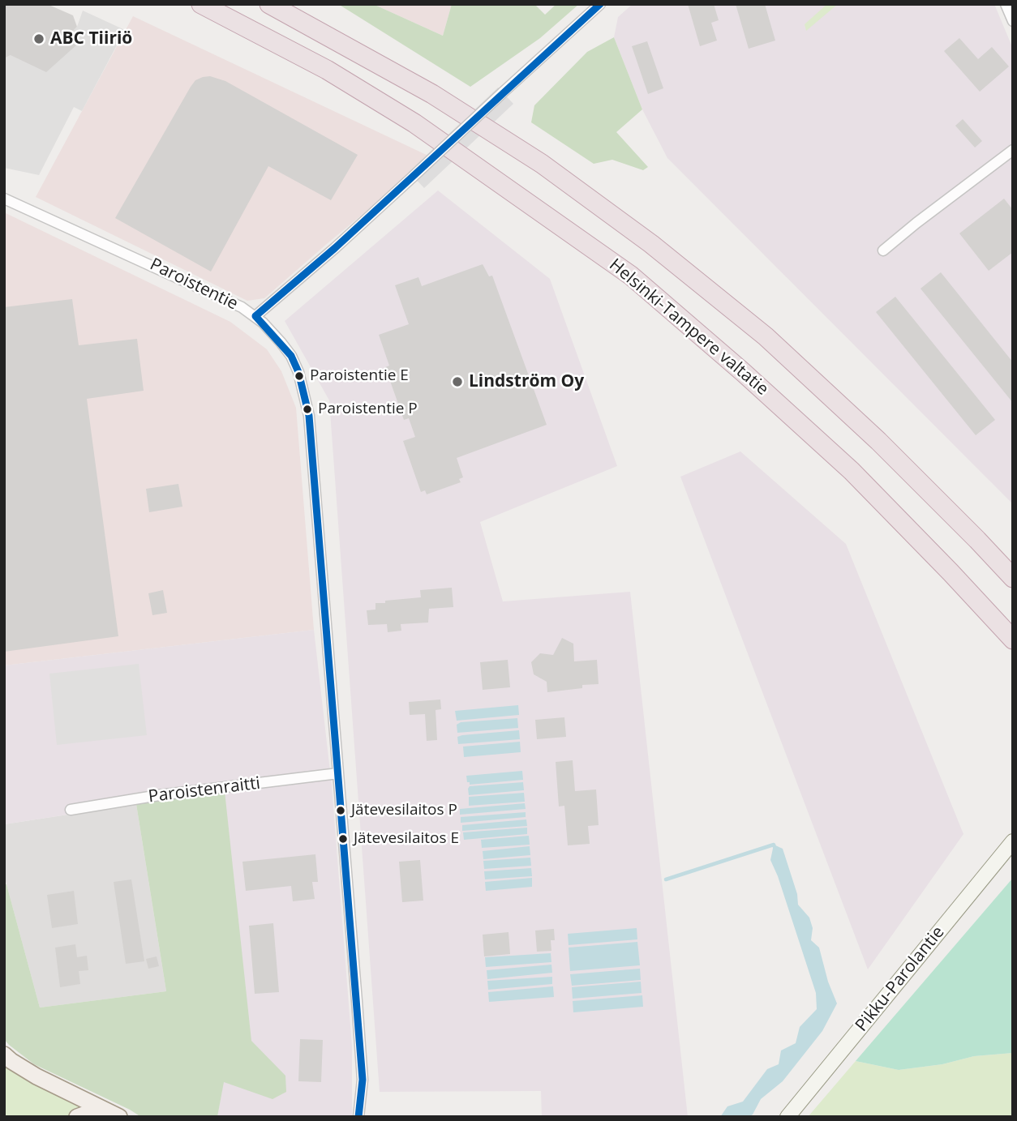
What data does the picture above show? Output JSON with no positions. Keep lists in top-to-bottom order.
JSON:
{
  "streets": {
    "highway": ["Helsinki-Tampere valtatie"],
    "main road": ["Pikku-Parolantie"],
    "street": ["Paroistentie", "Paroistenraitti"]
  },
  "crossings": [
    ["Paroistentie", "Paroistenraitti"]
  ],
  "places": [
    "ABC Tiiriö",
    "Paroistentie E",
    "Lindström Oy",
    "Paroistentie P",
    "Jätevesilaitos P",
    "Jätevesilaitos E"
  ]
}
